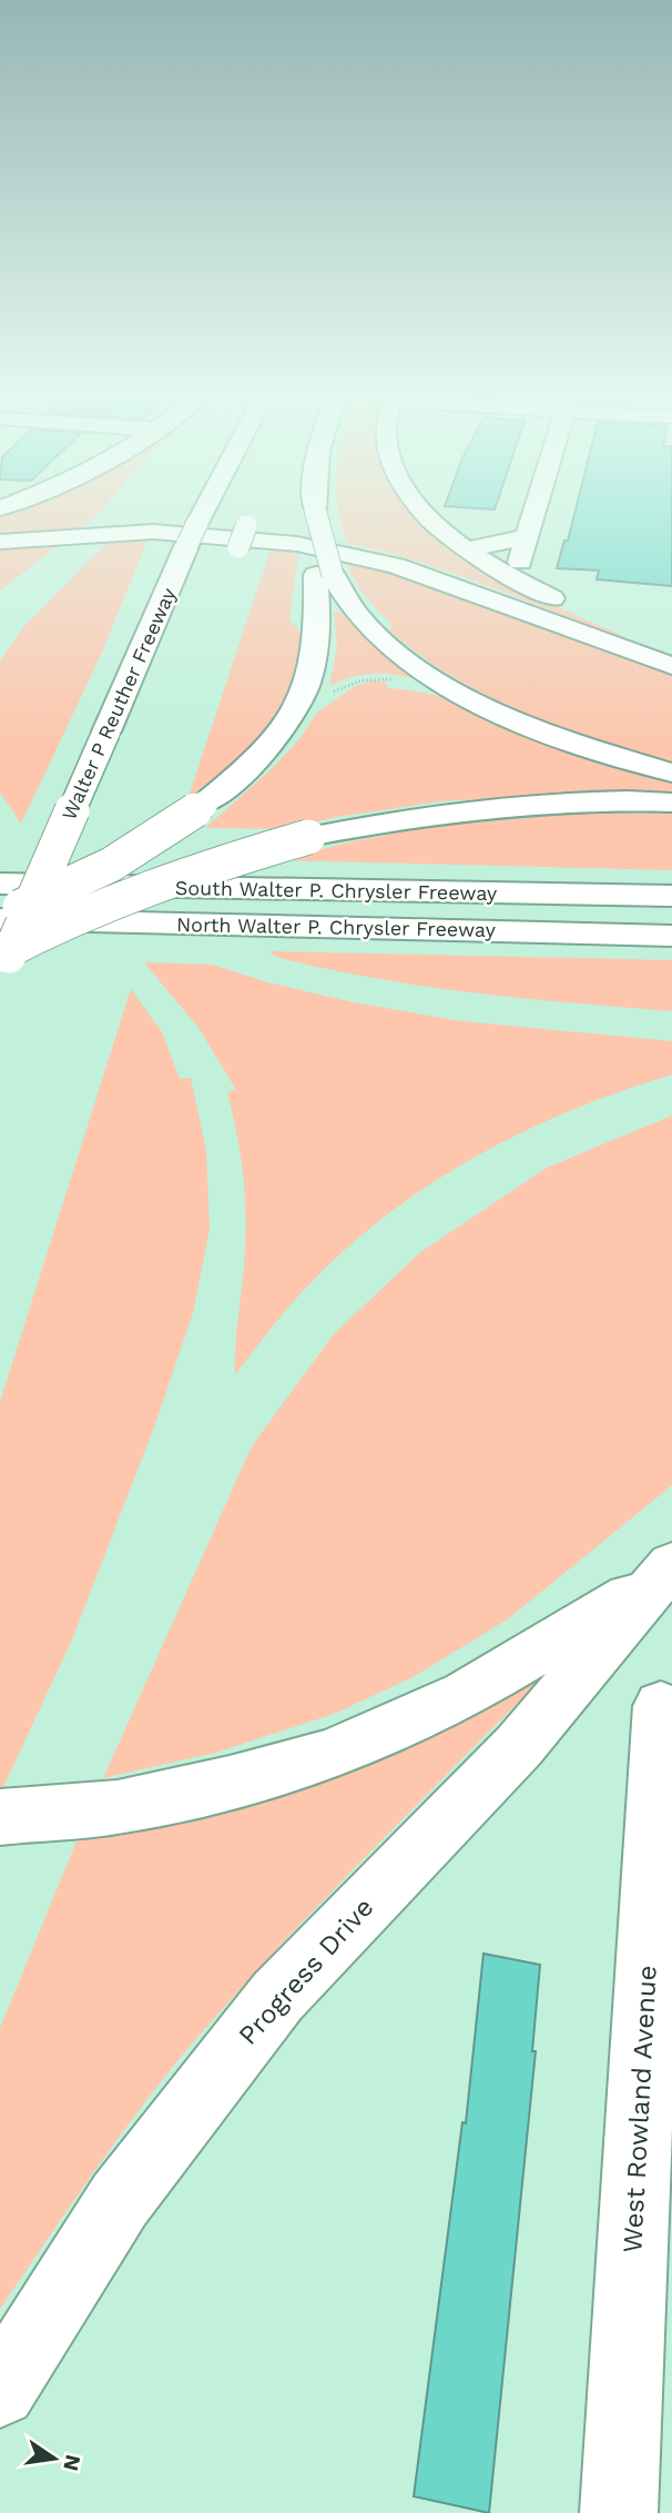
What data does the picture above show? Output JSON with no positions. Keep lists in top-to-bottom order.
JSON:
{
  "streets": {
    "main road": [
      "Walter P Reuther Freeway",
      "South Walter P. Chrysler Freeway",
      "North Walter P. Chrysler Freeway",
      "Progress Drive",
      "West Rowland Avenue"
    ]
  },
  "north": "right"
}
